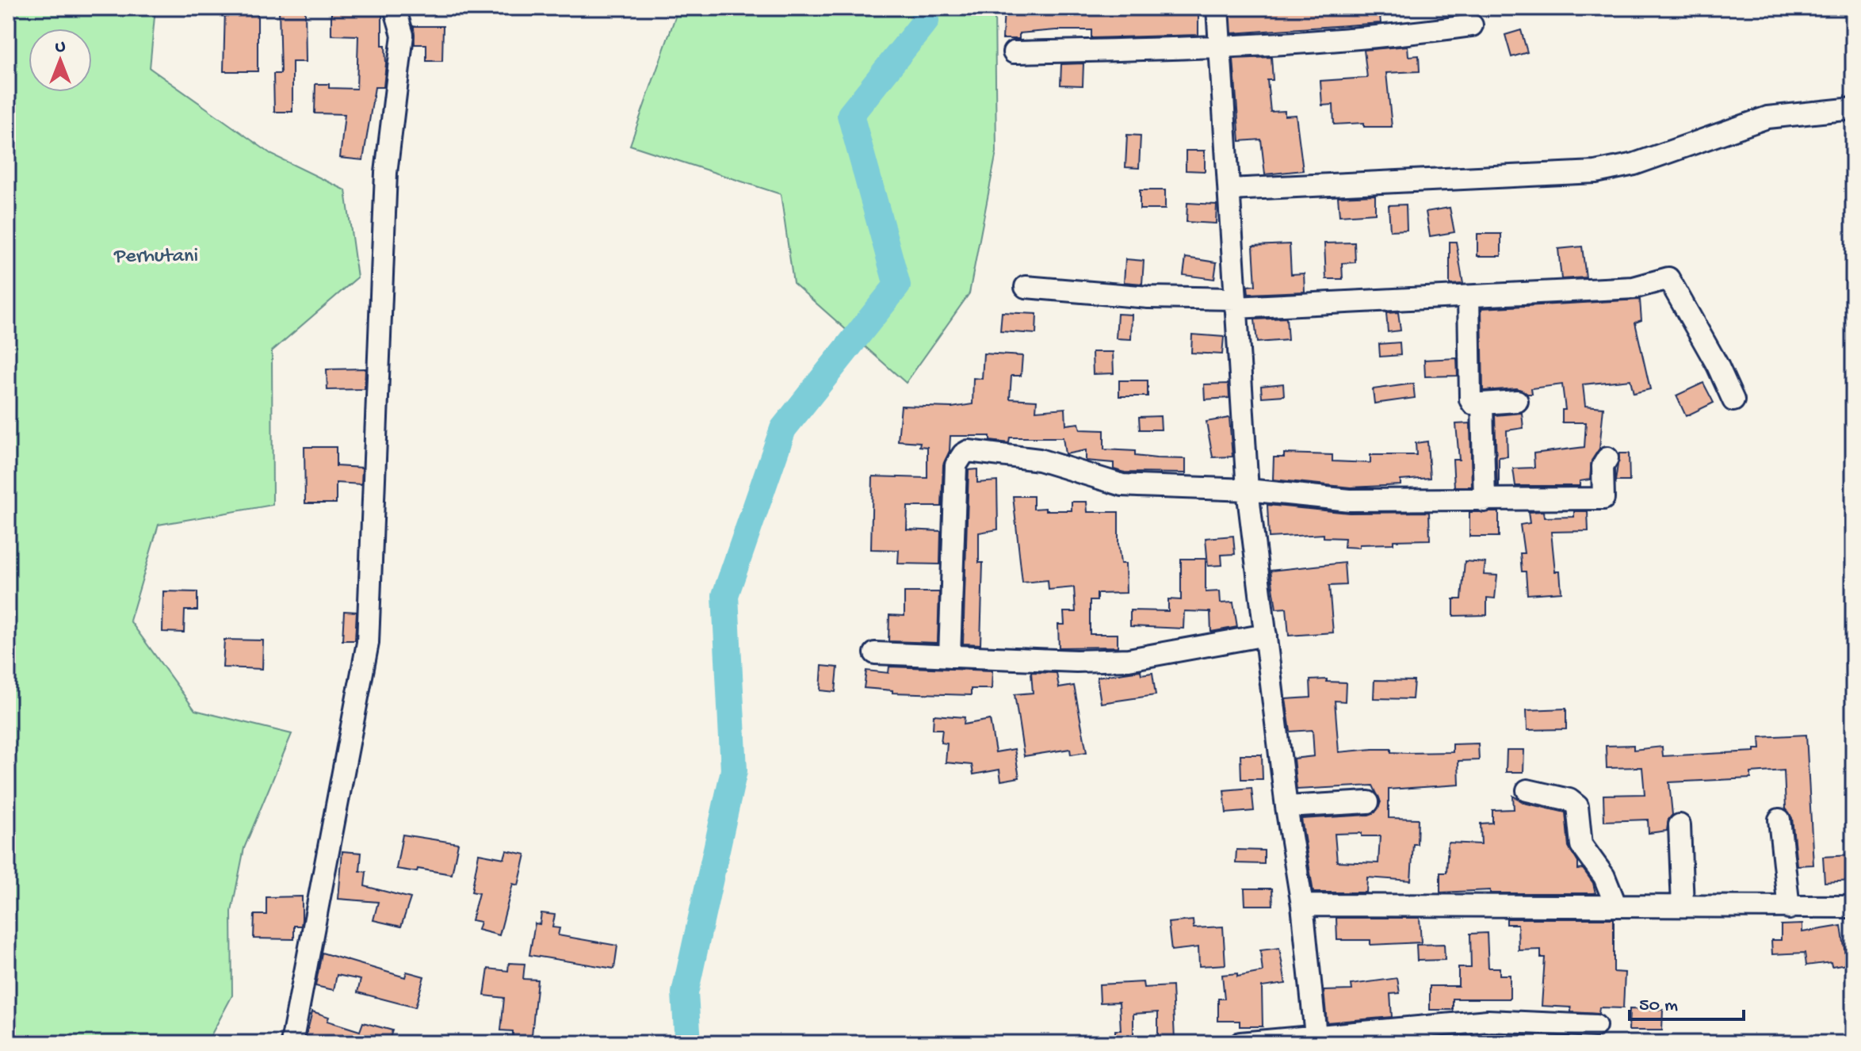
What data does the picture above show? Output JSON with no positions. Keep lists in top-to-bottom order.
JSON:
{
  "parks": ["Perhutani"],
  "scale_bar": "50 m",
  "north": "top"
}
